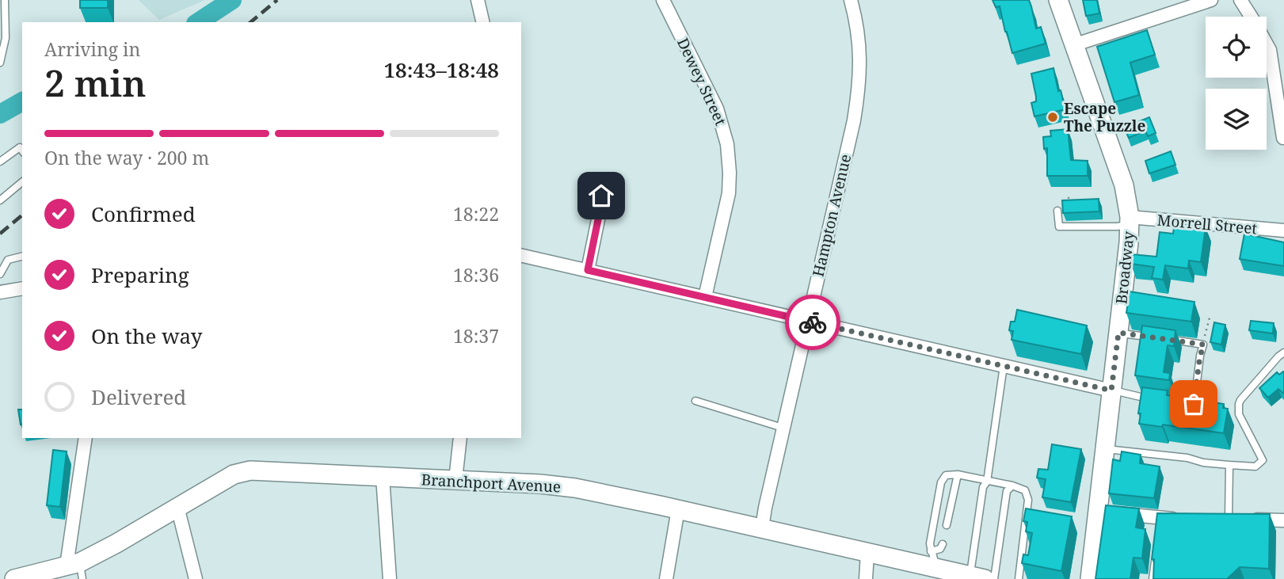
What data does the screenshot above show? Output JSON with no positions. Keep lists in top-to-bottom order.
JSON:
{
  "streets": {
    "street": [
      "Dewey Street",
      "Hampton Avenue",
      "Morrell Street",
      "Broadway",
      "Branchport Avenue"
    ]
  },
  "crossings": [
    ["Hampton Avenue", "Branchport Avenue"],
    ["Morrell Street", "Broadway"]
  ],
  "places": ["Escape The Puzzle"],
  "page": {
    "heading": ["2 min", "Arriving in", "18:43–18:48"],
    "bar": "On the way · 200 m",
    "list": [
      ["Confirmed", "18:22"],
      ["Preparing", "18:36"],
      ["On the way", "18:37"],
      "Delivered"
    ]
  }
}
